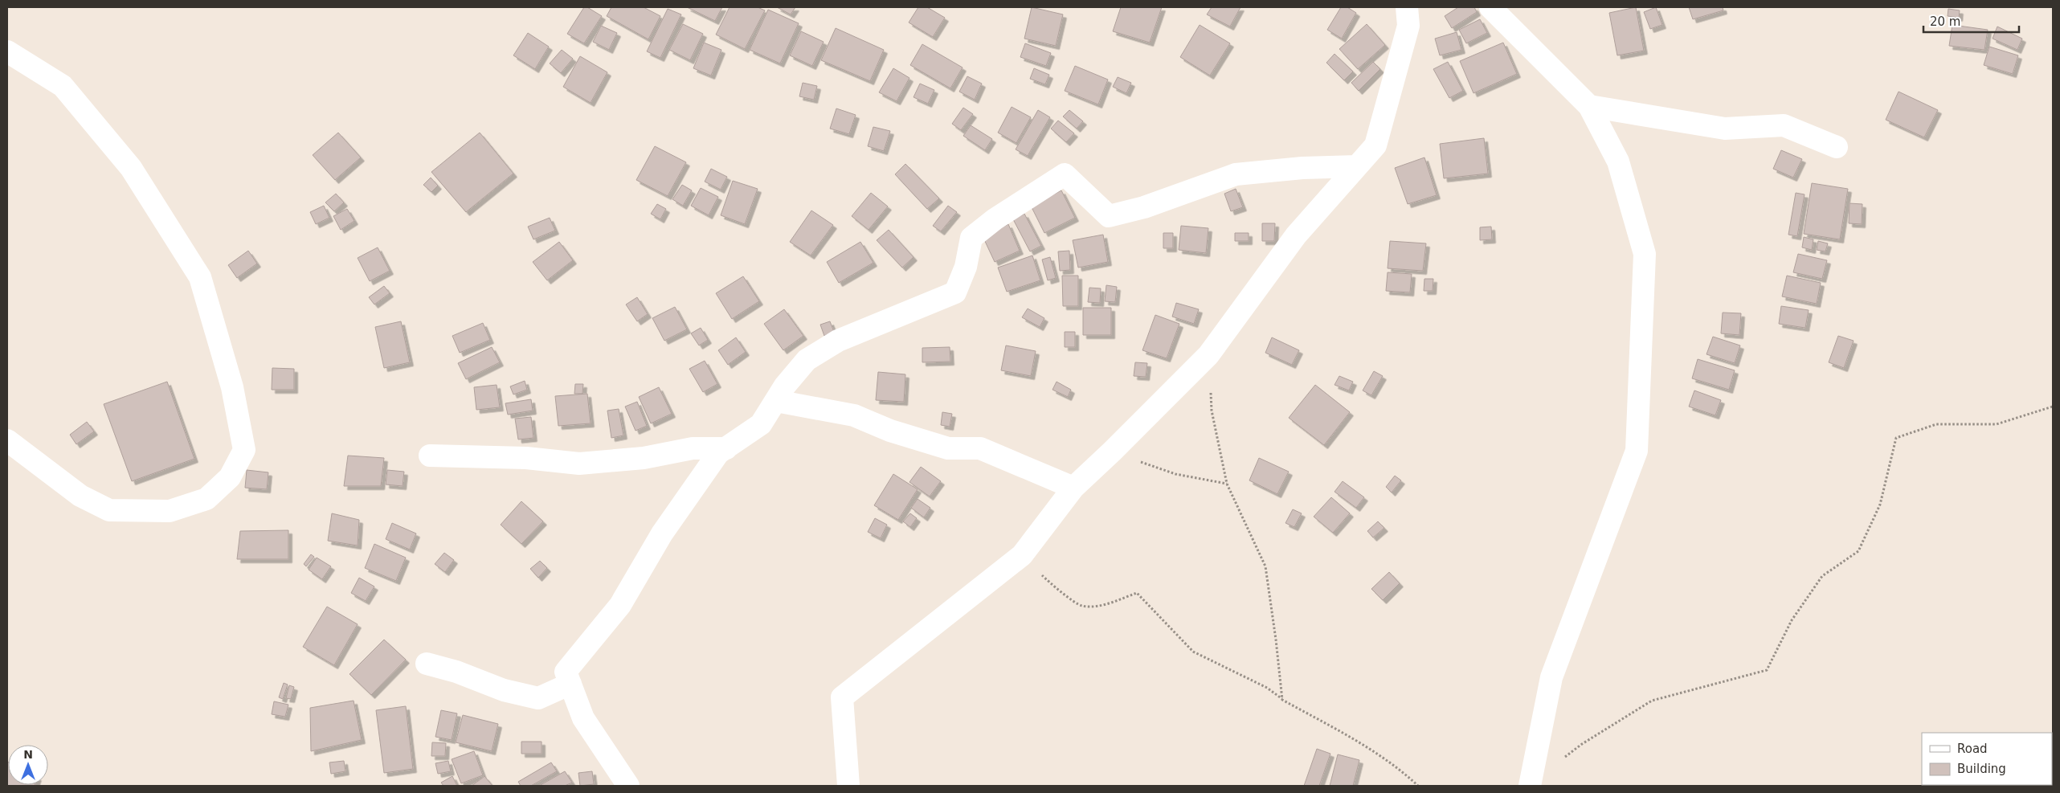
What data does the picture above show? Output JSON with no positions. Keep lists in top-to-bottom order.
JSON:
{
  "legend": ["Road", "Building"],
  "scale_bar": "20 m",
  "north": "top"
}
